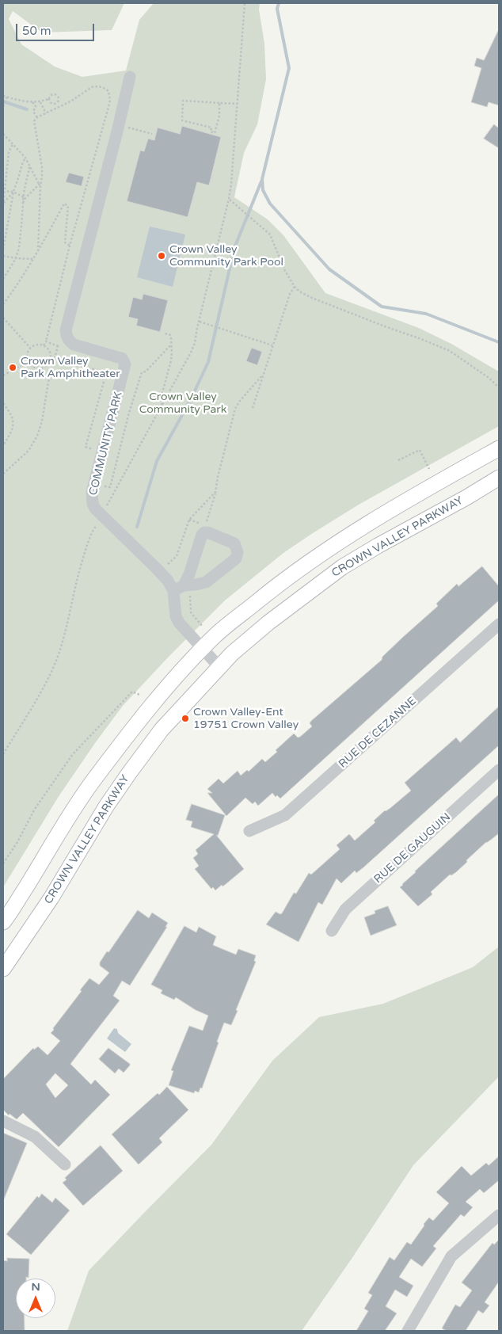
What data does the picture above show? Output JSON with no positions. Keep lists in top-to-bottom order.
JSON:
{
  "streets": {
    "main road": ["CROWN VALLEY PARKWAY"],
    "street": ["COMMUNITY PARK", "RUE DE CEZANNE", "RUE DE GAUGUIN"]
  },
  "crossings": [
    ["COMMUNITY PARK", "CROWN VALLEY PARKWAY"]
  ],
  "parks": ["Crown Valley Community Park"],
  "places": ["Crown Valley Community Park Pool", "Crown Valley Park Amphitheater", "Crown Valley-Ent 19751 Crown Valley"],
  "scale_bar": "50 m",
  "north": "top"
}
